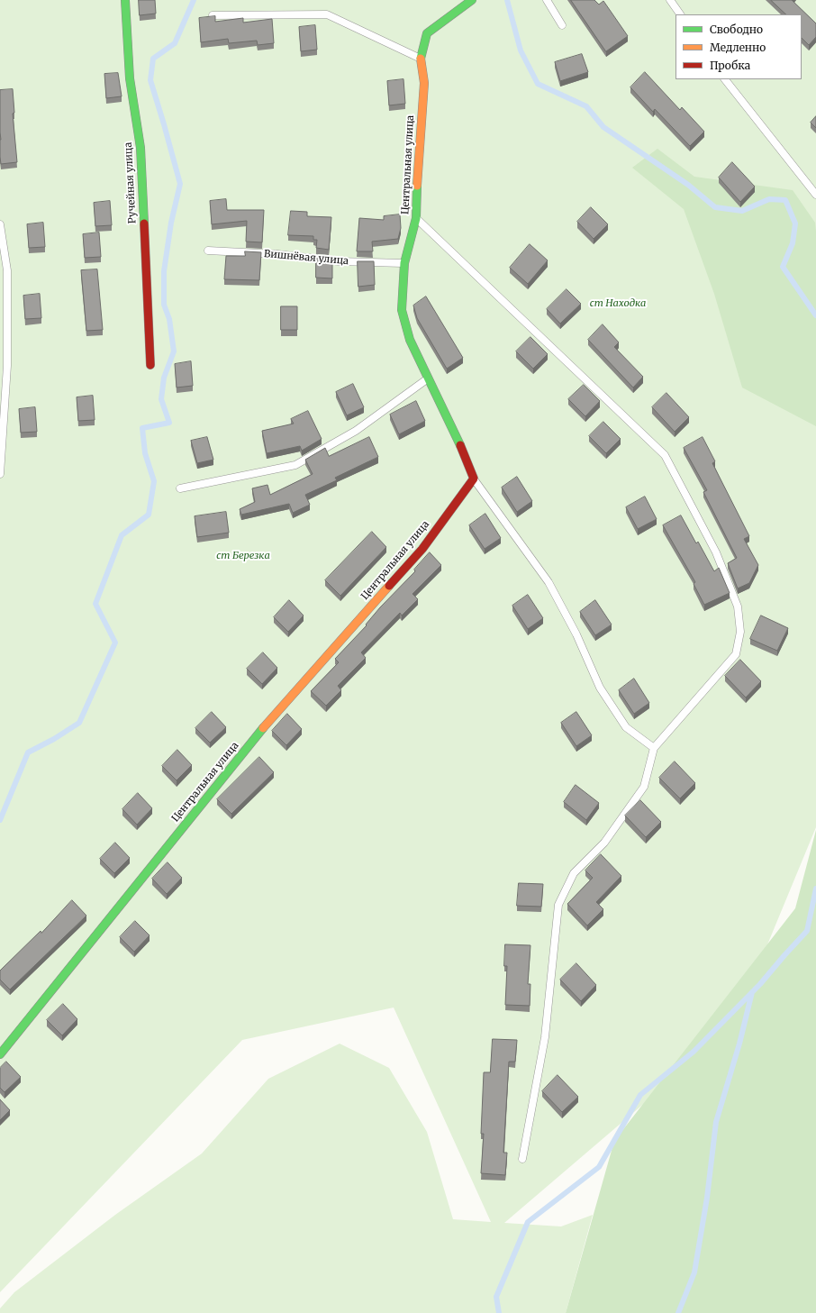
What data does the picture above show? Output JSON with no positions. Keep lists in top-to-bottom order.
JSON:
{
  "streets": {
    "street": ["Центральная улица", "Ручейная улица"],
    "lane": ["Вишнёвая улица"]
  },
  "crossings": [
    ["Центральная улица", "Вишнёвая улица"]
  ],
  "parks": ["ст Находка", "ст Березка"],
  "legend": ["Свободно", "Медленно", "Пробка"]
}
